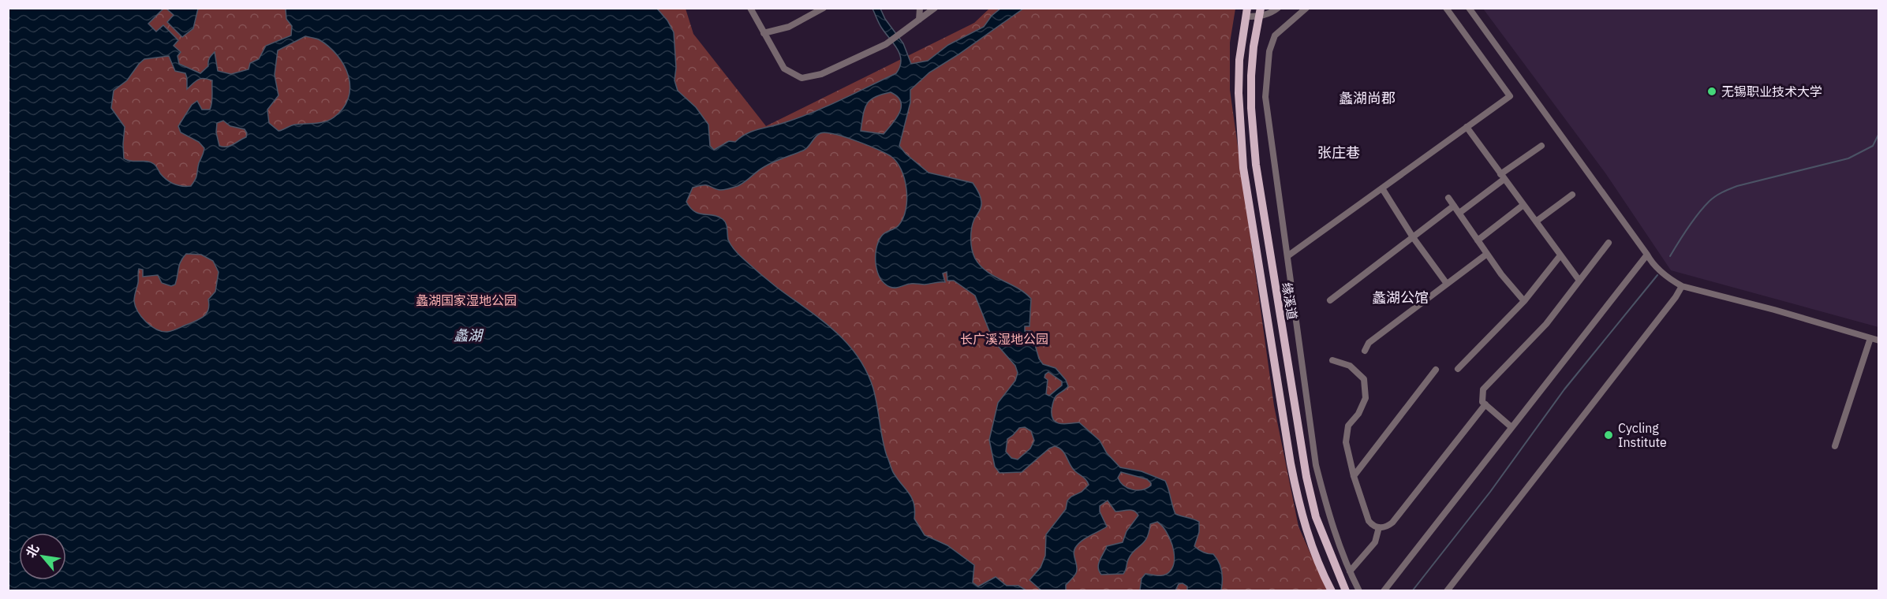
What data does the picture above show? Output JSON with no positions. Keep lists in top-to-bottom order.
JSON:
{
  "streets": {
    "main road": ["缘溪道"]
  },
  "districts": ["蠡湖尚郡", "张庄巷", "蠡湖公馆"],
  "water": ["蠡湖"],
  "parks": ["蠡湖国家湿地公园", "长广溪湿地公园"],
  "places": ["无锡职业技术大学", "Cycling Institute"],
  "north": "top left"
}
